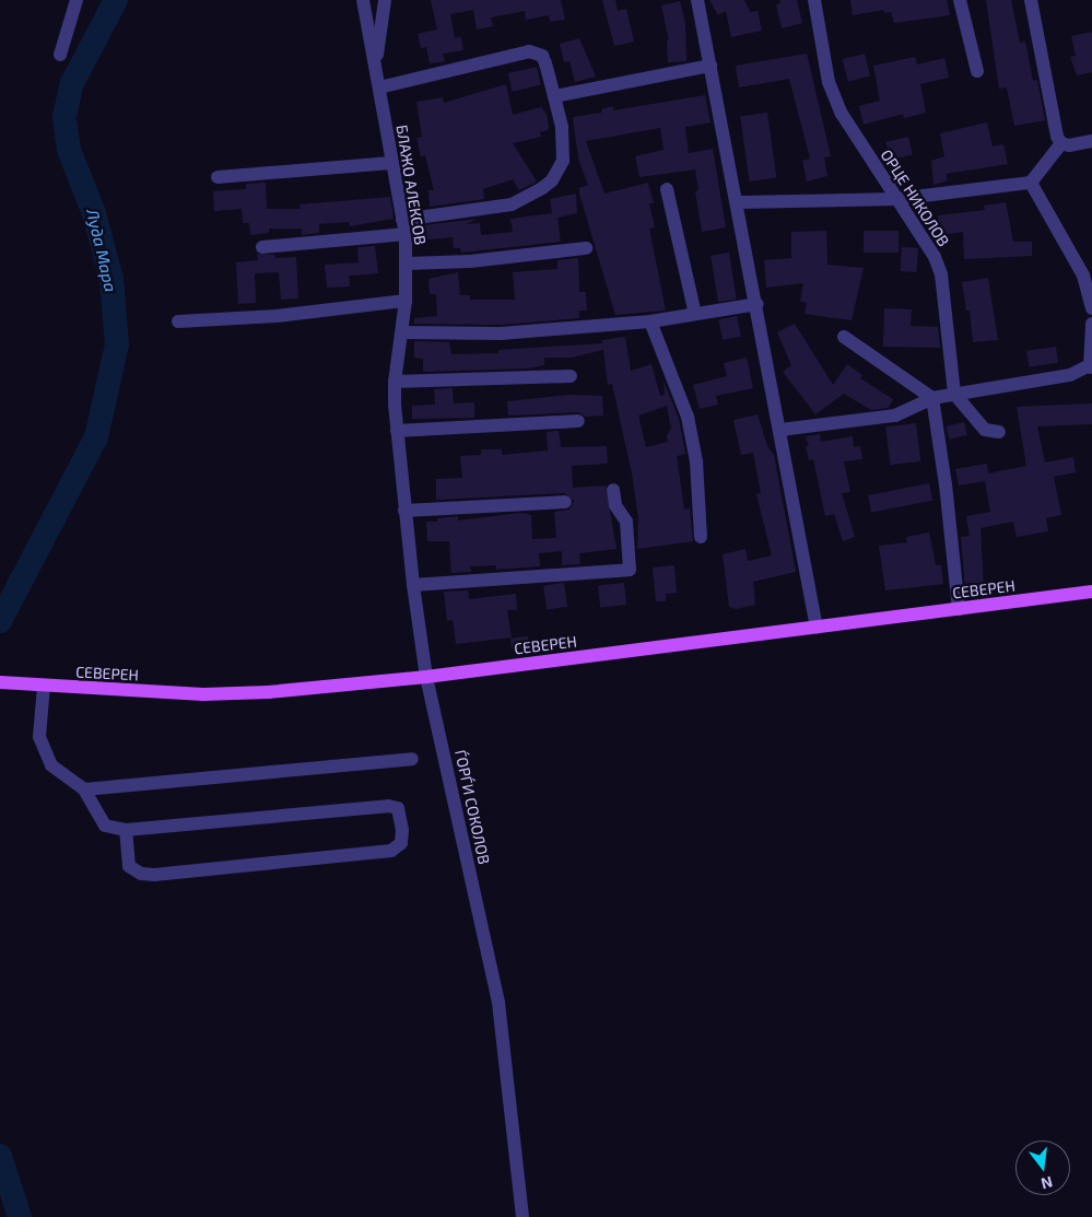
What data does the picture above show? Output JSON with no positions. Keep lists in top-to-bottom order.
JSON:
{
  "streets": {
    "main road": ["СЕВЕРЕН"],
    "street": ["БЛАЖО АЛЕКСОВ", "ОРЦЕ НИКОЛОВ", "ЃОРЃИ СОКОЛОВ"]
  },
  "crossings": [
    ["БЛАЖО АЛЕКСОВ", "ЃОРЃИ СОКОЛОВ"],
    ["СЕВЕРЕН", "ЃОРЃИ СОКОЛОВ"]
  ],
  "water": ["Луда Мара"],
  "north": "bottom"
}
